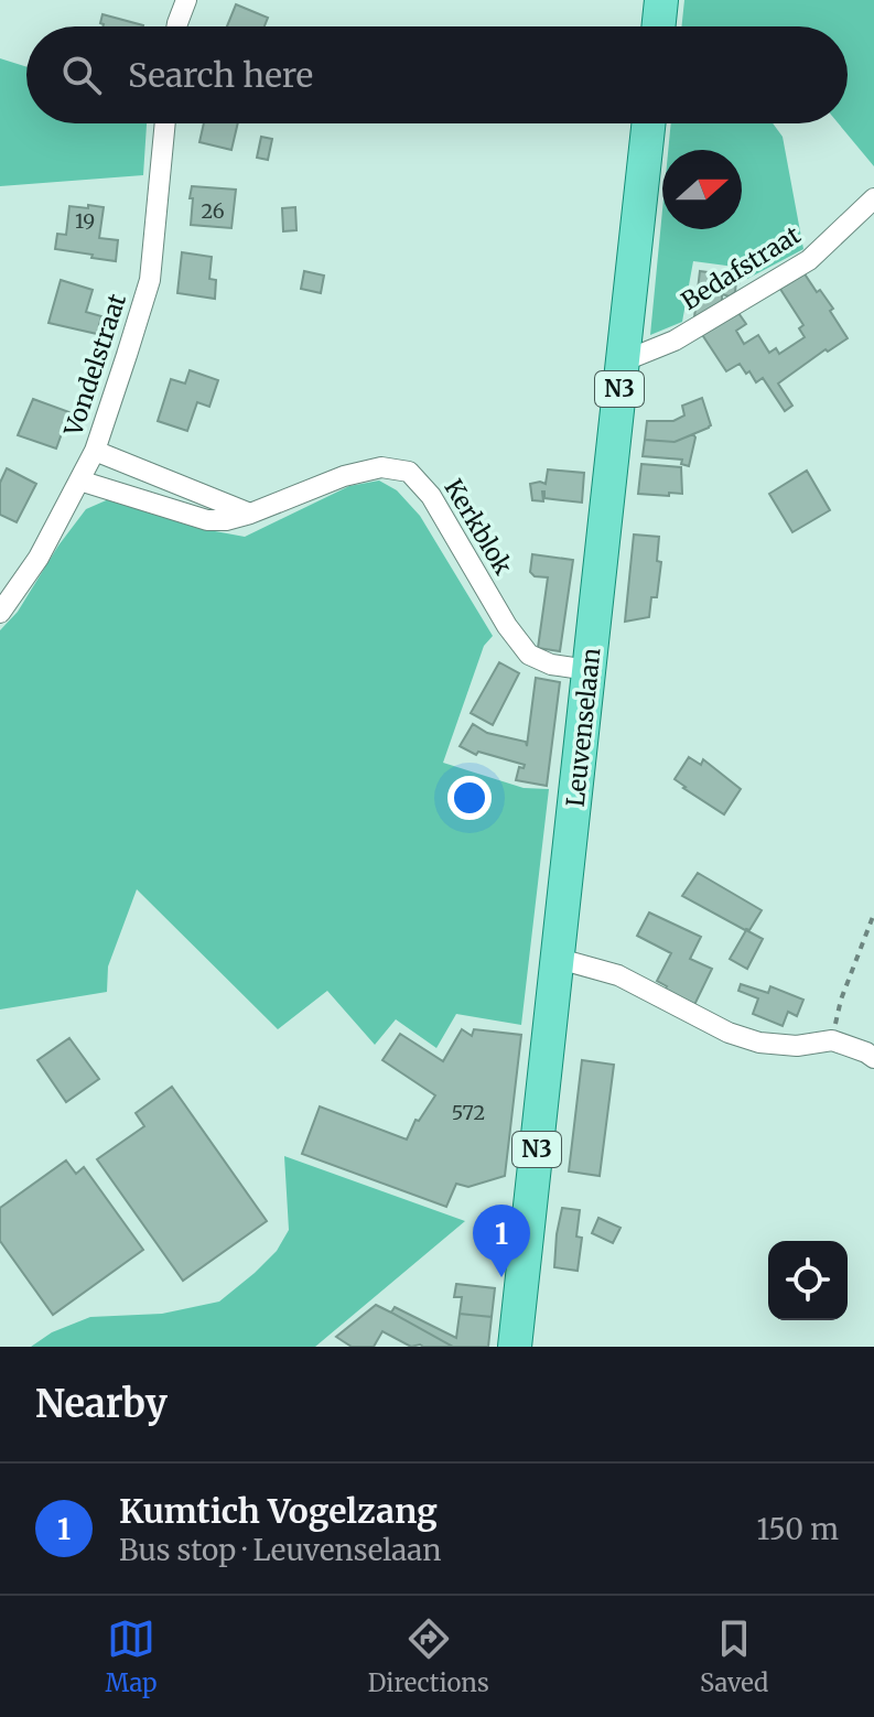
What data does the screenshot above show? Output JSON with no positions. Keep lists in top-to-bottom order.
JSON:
{
  "streets": {
    "main road": ["N3", "Leuvenselaan"],
    "street": ["Bedafstraat", "Vondelstraat", "Kerkblok"]
  },
  "crossings": [
    ["Bedafstraat", "Leuvenselaan"],
    ["Vondelstraat", "Kerkblok"],
    ["Kerkblok", "Leuvenselaan"]
  ],
  "house_numbers": ["26", "19", "572"],
  "north": "right",
  "page": {
    "search": "Search here",
    "pins": "1",
    "heading": "Nearby",
    "list": [
      {
        "mark": "1",
        "name": "Kumtich Vogelzang",
        "note": "Bus stop · Leuvenselaan",
        "value": "150 m"
      }
    ],
    "nav": ["Map", "Directions", "Saved"]
  }
}
